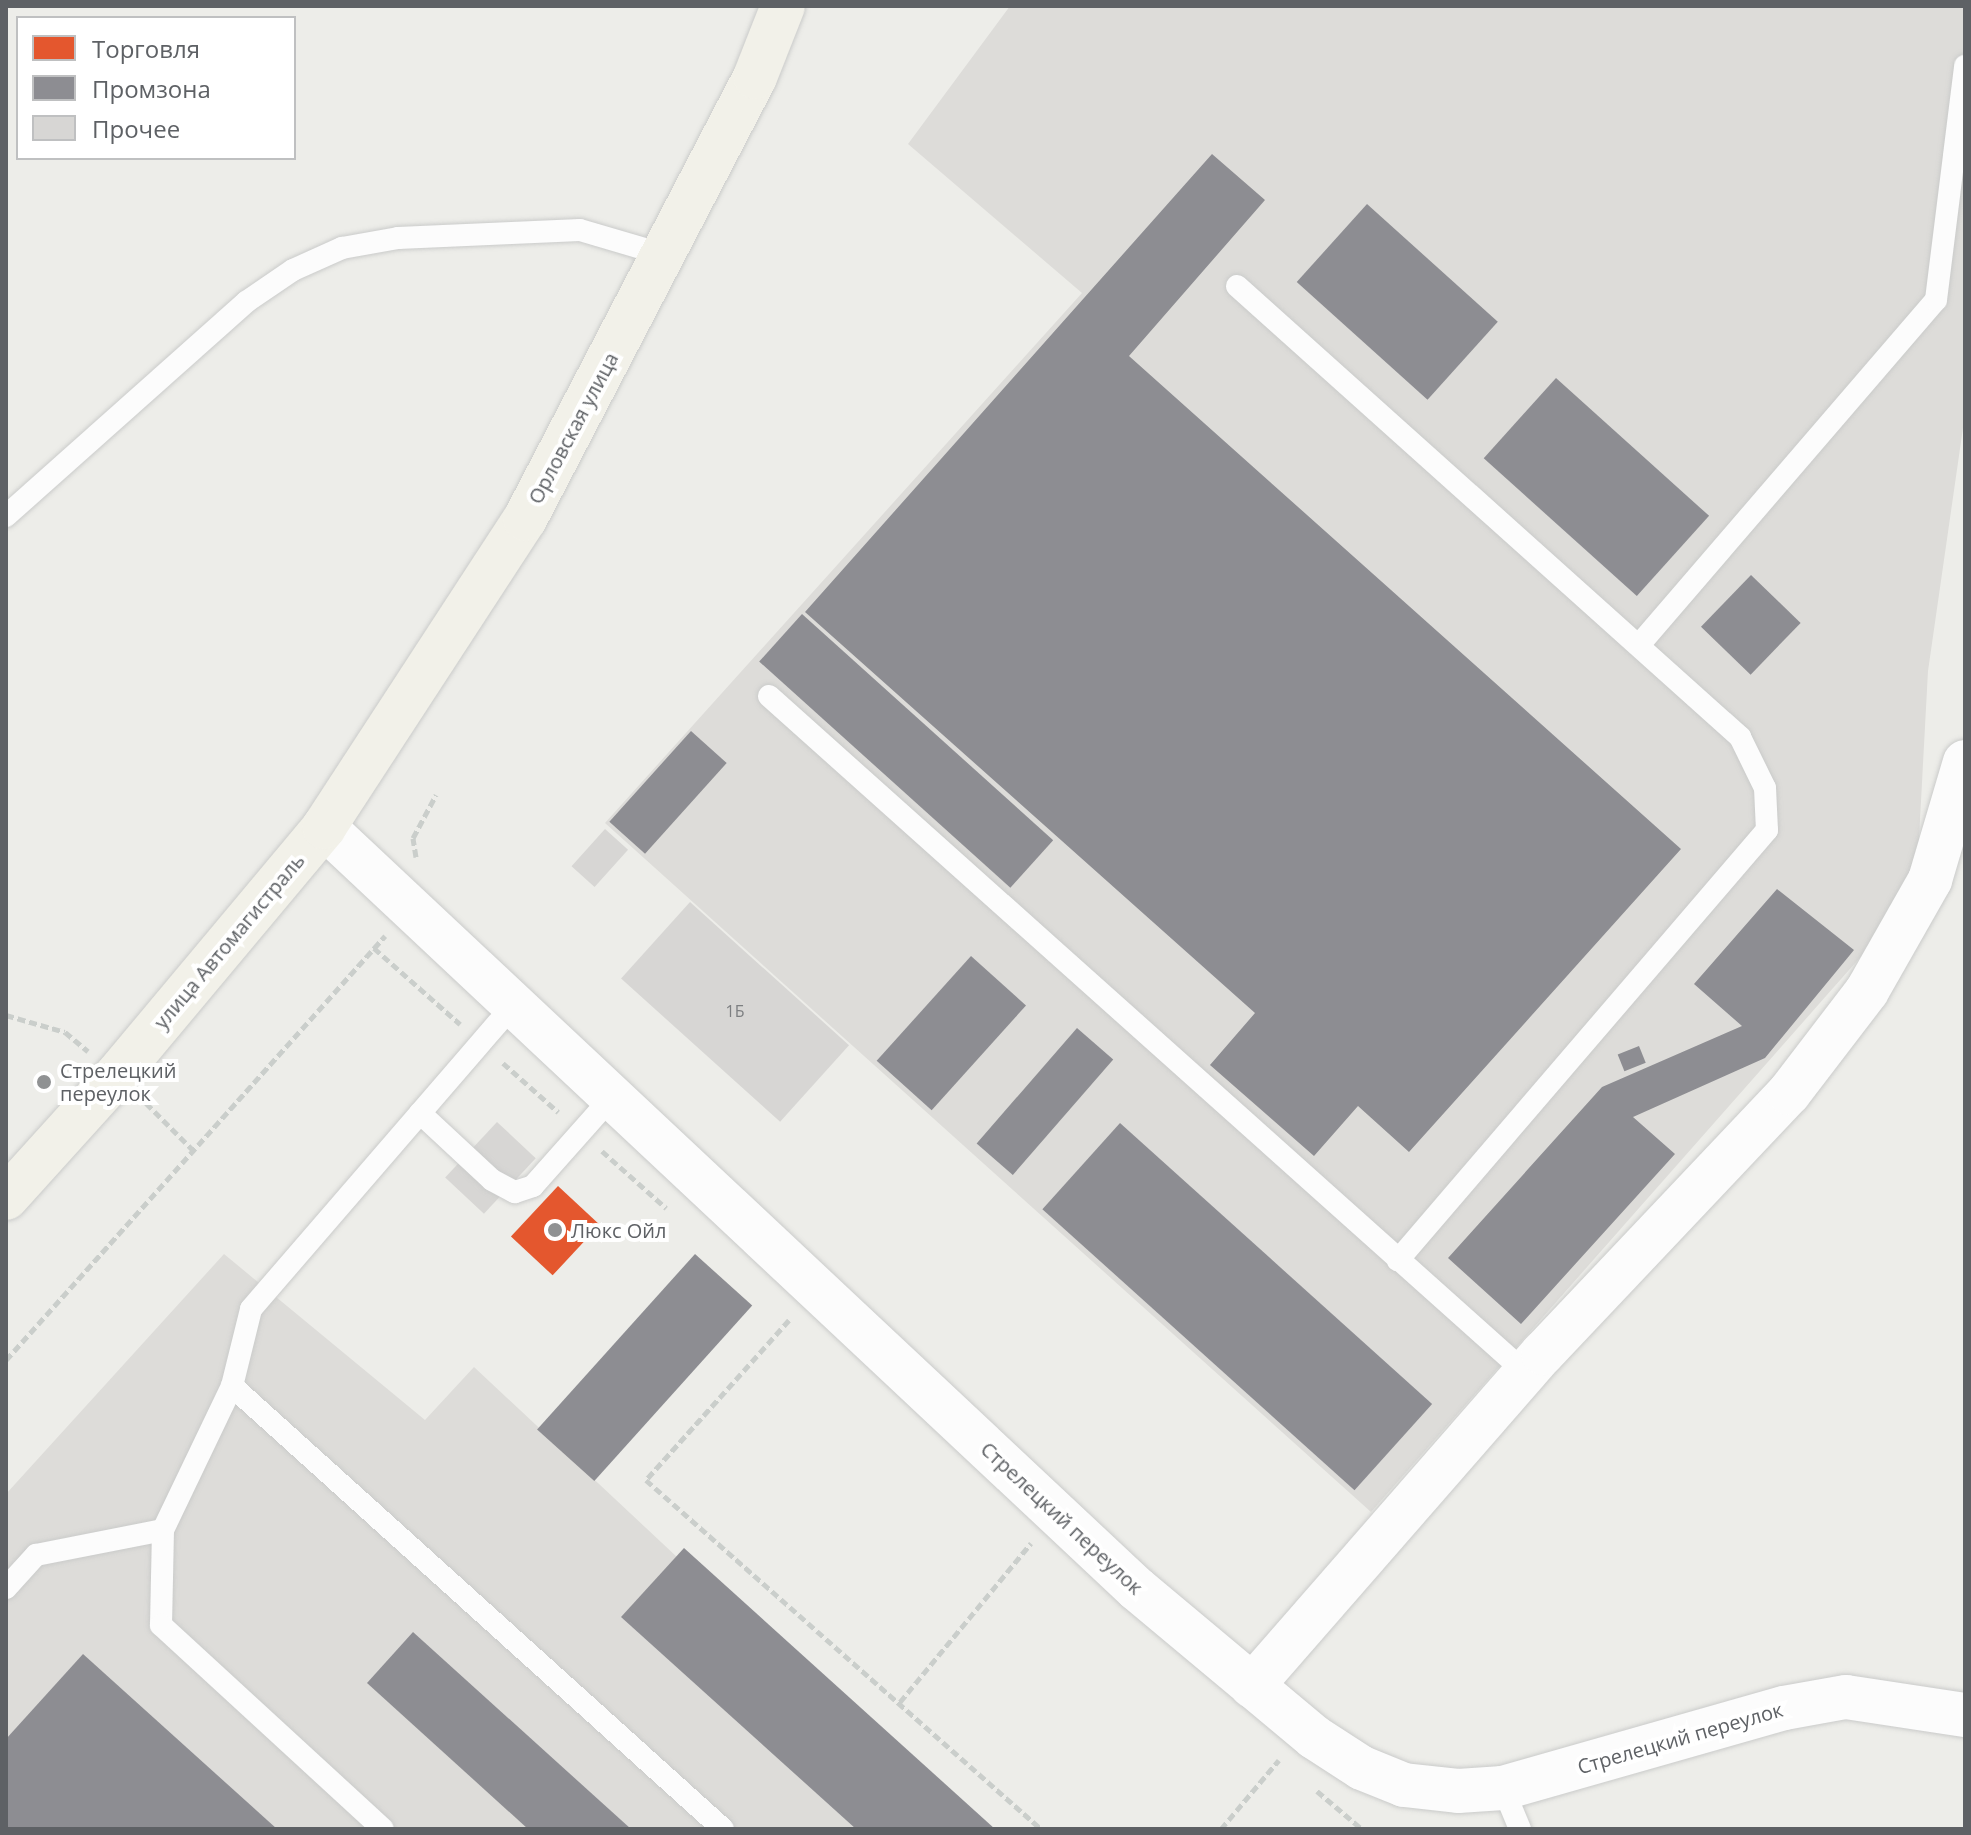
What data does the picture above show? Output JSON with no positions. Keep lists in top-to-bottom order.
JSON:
{
  "streets": {
    "main road": ["Орловская улица", "улица Автомагистраль", "Стрелецкий переулок"]
  },
  "crossings": [
    ["Орловская улица", "улица Автомагистраль"],
    ["Орловская улица", "Стрелецкий переулок"],
    ["улица Автомагистраль", "Стрелецкий переулок"]
  ],
  "places": ["Стрелецкий переулок", "Люкс Ойл"],
  "house_numbers": ["1Б"],
  "legend": ["Торговля", "Промзона", "Прочее"]
}
